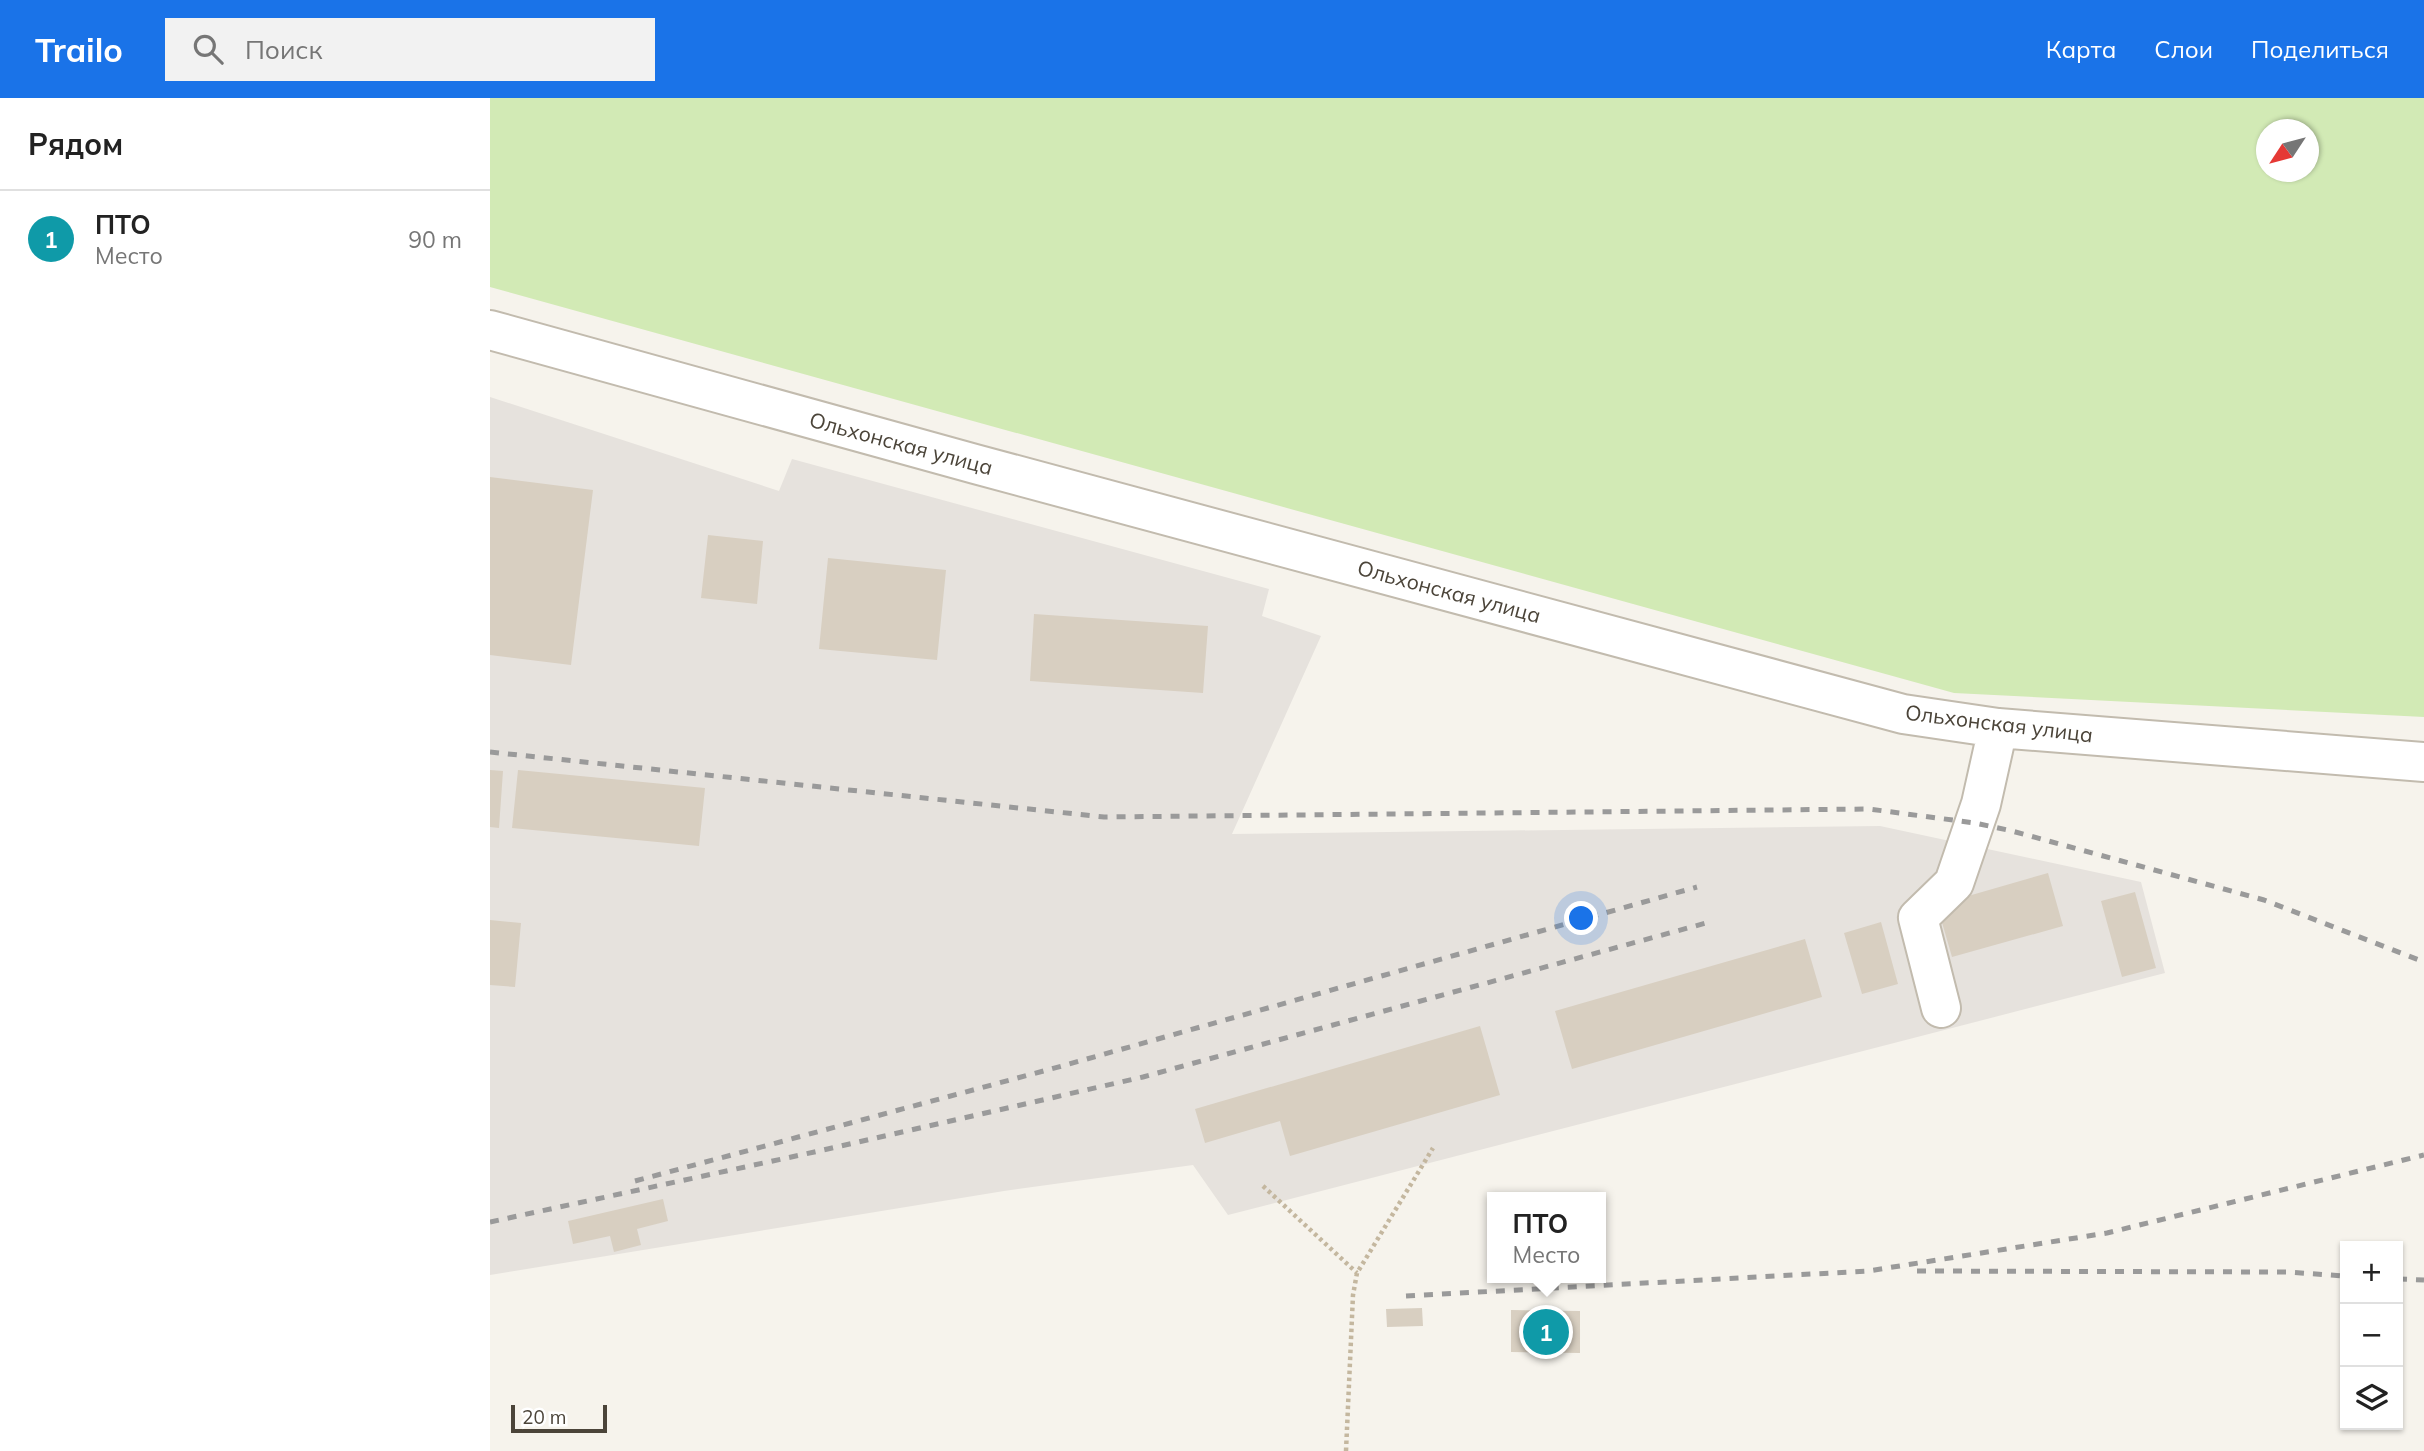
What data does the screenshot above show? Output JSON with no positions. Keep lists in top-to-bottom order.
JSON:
{
  "streets": {
    "street": ["Ольхонская улица"]
  },
  "scale_bar": "20 m",
  "north": "bottom left",
  "page": {
    "header": "Trailo",
    "search": "Поиск",
    "nav": ["Карта", "Слои", "Поделиться"],
    "heading": "Рядом",
    "list": [
      {
        "mark": "1",
        "name": "ПТО",
        "note": "Место",
        "value": "90 m"
      }
    ],
    "popup": ["ПТО", "Место"],
    "map_buttons": ["+", "−"],
    "pins": "1",
    "scale": "20 m"
  }
}
